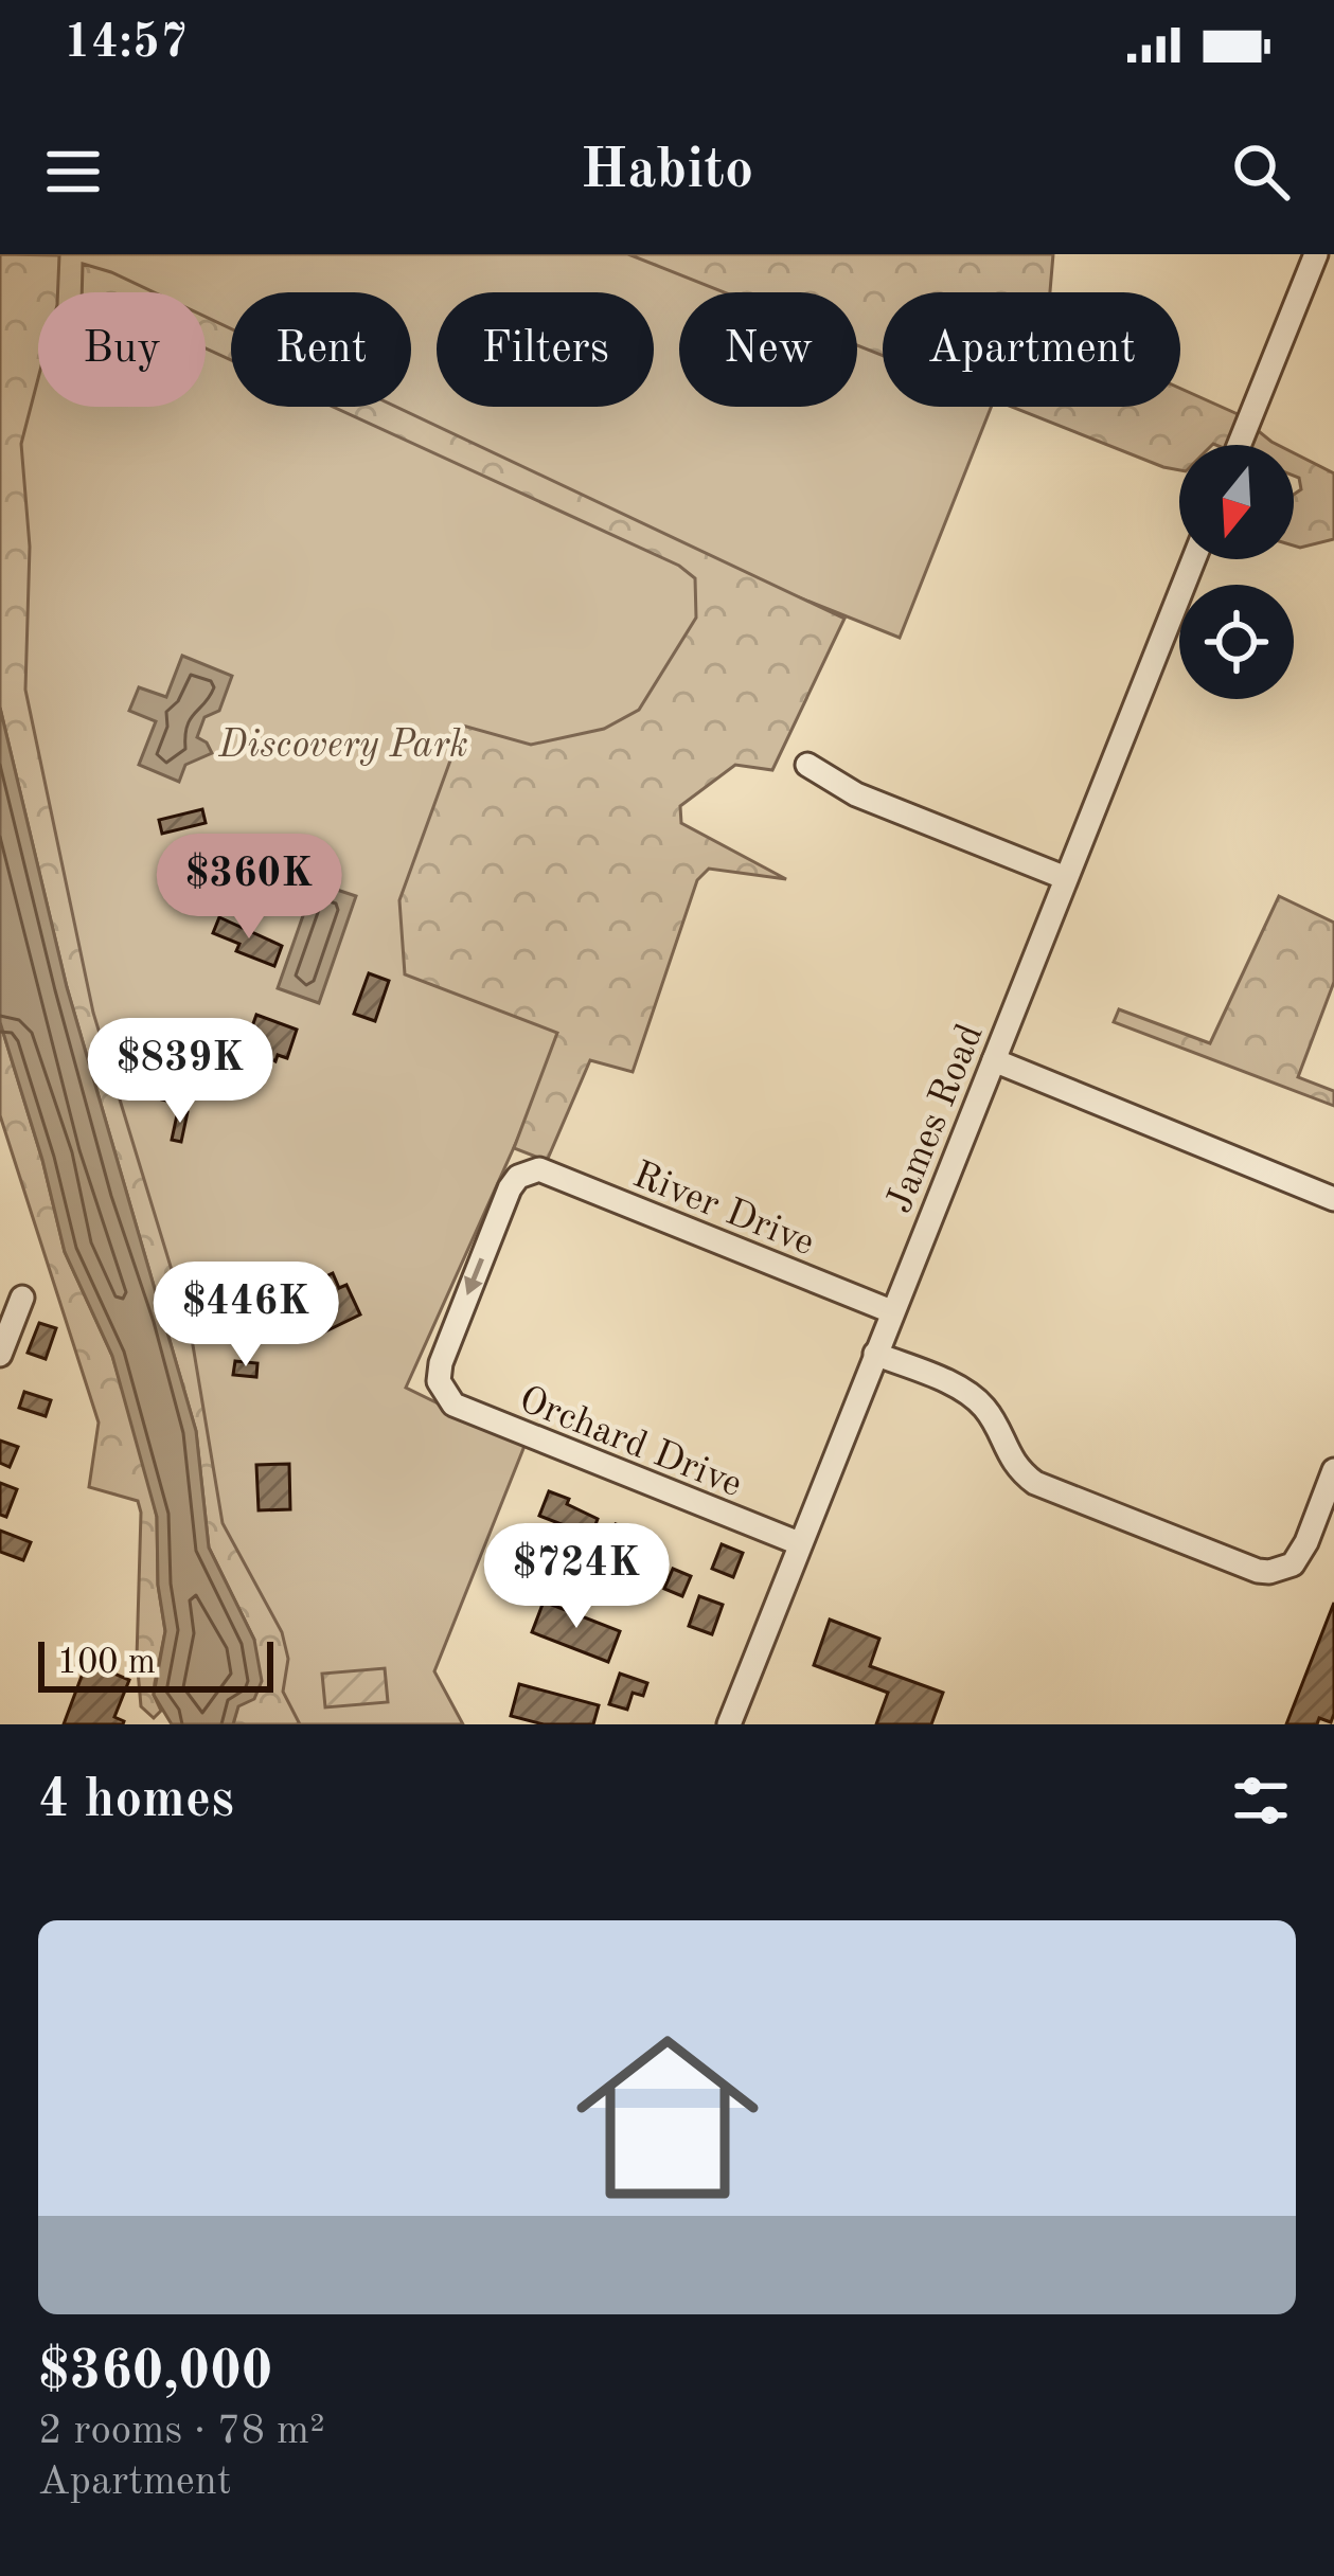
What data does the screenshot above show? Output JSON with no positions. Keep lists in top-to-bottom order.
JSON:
{
  "streets": {
    "street": ["James Road", "River Drive", "Orchard Drive"]
  },
  "crossings": [
    ["James Road", "River Drive"],
    ["James Road", "Orchard Drive"],
    ["River Drive", "Orchard Drive"]
  ],
  "parks": ["Discovery Park"],
  "scale_bar": "100 m",
  "north": "bottom",
  "page": {
    "status": "14:57",
    "header": "Habito",
    "chip": [
      "Buy",
      "Rent",
      "Filters",
      "New",
      "Apartment"
    ],
    "price": [
      "$360K",
      "$839K",
      "$446K",
      "$724K"
    ],
    "scale": "100 m",
    "heading": "4 homes",
    "list": [
      {
        "name": "$360,000",
        "note": "2 rooms · 78 m² · Apartment"
      }
    ]
  }
}
